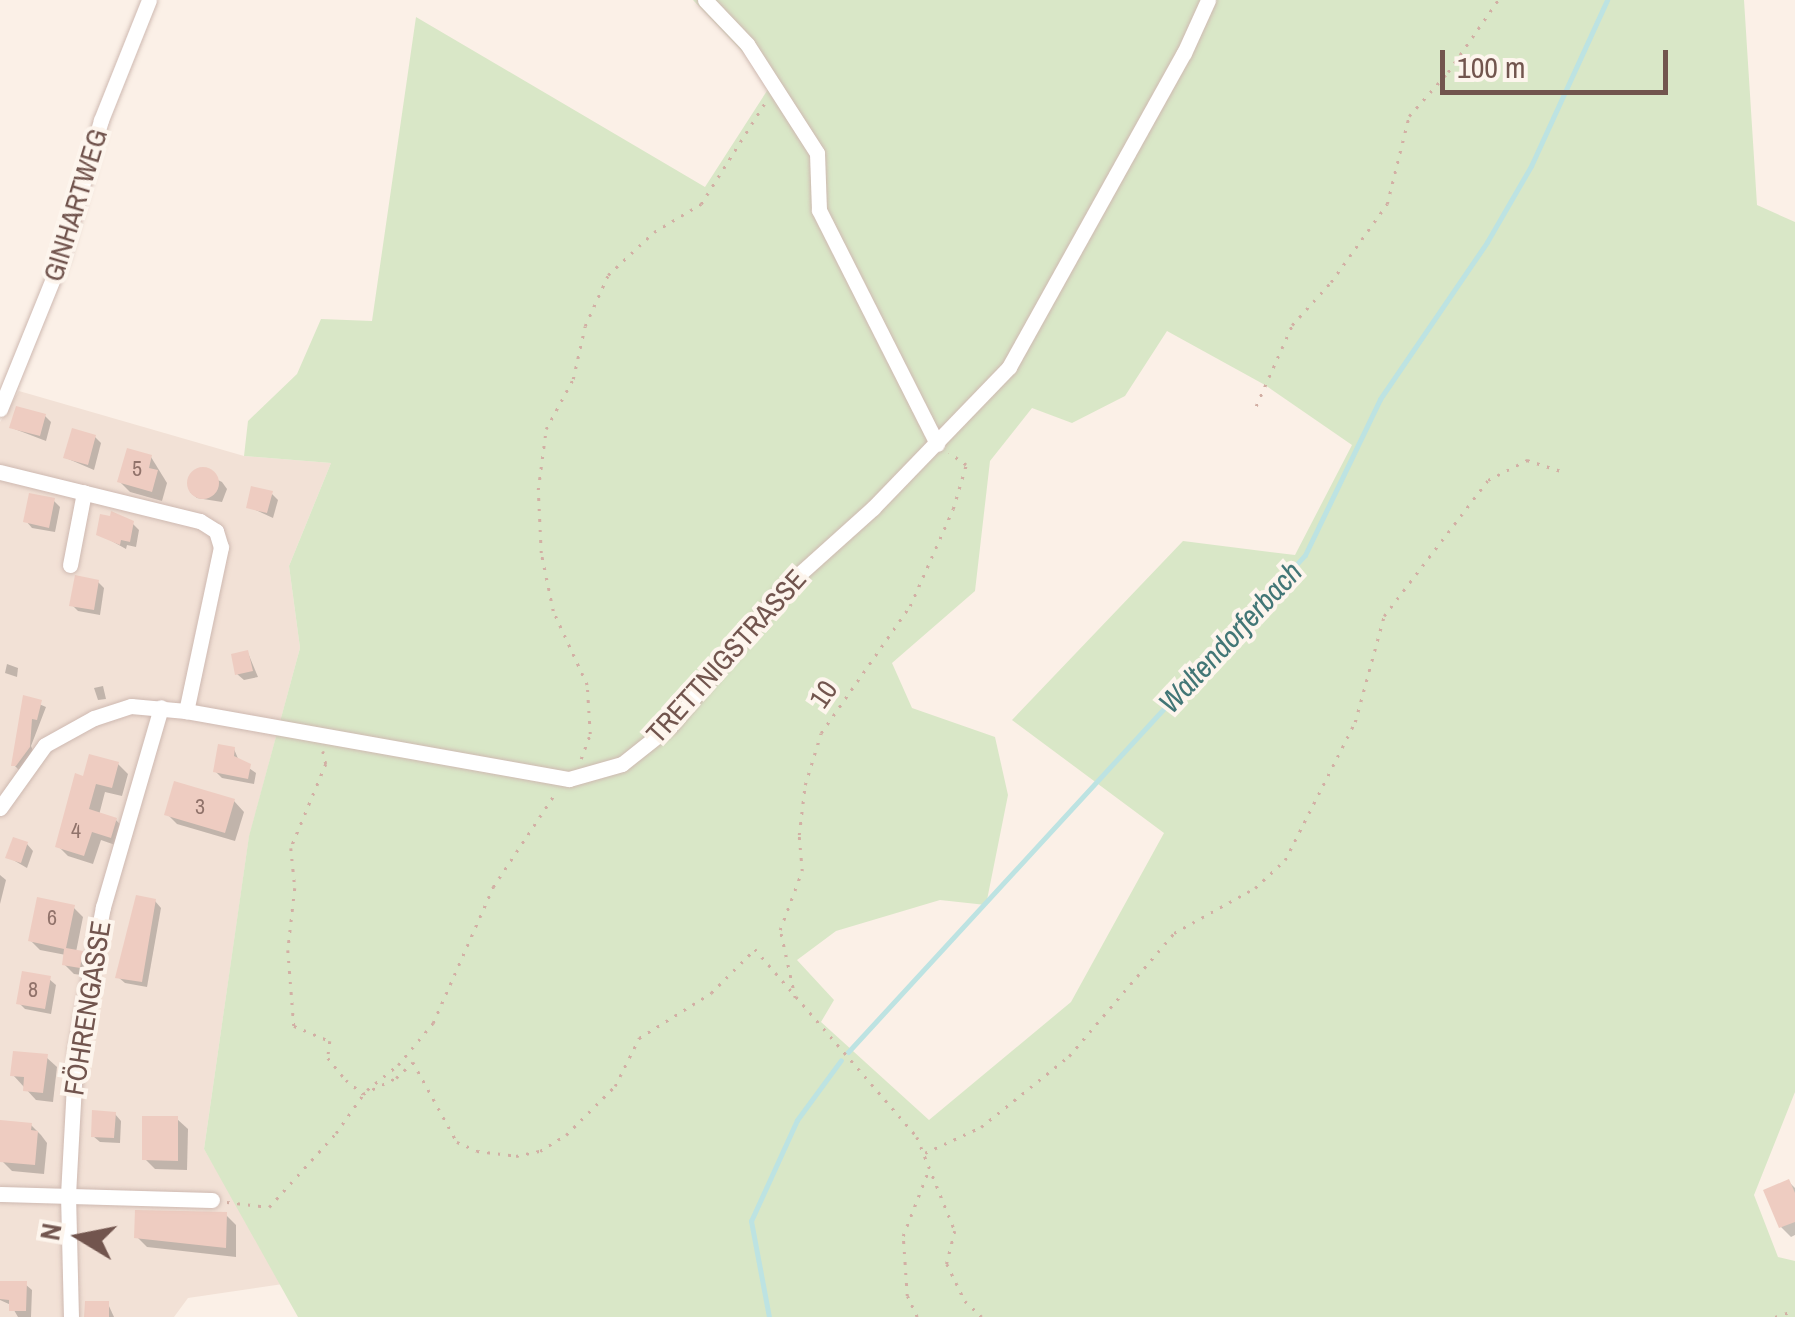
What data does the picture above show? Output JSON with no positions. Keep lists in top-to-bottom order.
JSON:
{
  "streets": {
    "street": ["GINHARTWEG", "TRETTNIGSTRASSE", "FÖHRENGASSE"],
    "path": ["10"]
  },
  "crossings": [
    ["TRETTNIGSTRASSE", "10"],
    ["TRETTNIGSTRASSE", "FÖHRENGASSE"]
  ],
  "water": ["Waltendorferbach"],
  "house_numbers": [
    "5",
    "3",
    "4",
    "6",
    "8"
  ],
  "scale_bar": "100 m",
  "north": "left"
}
